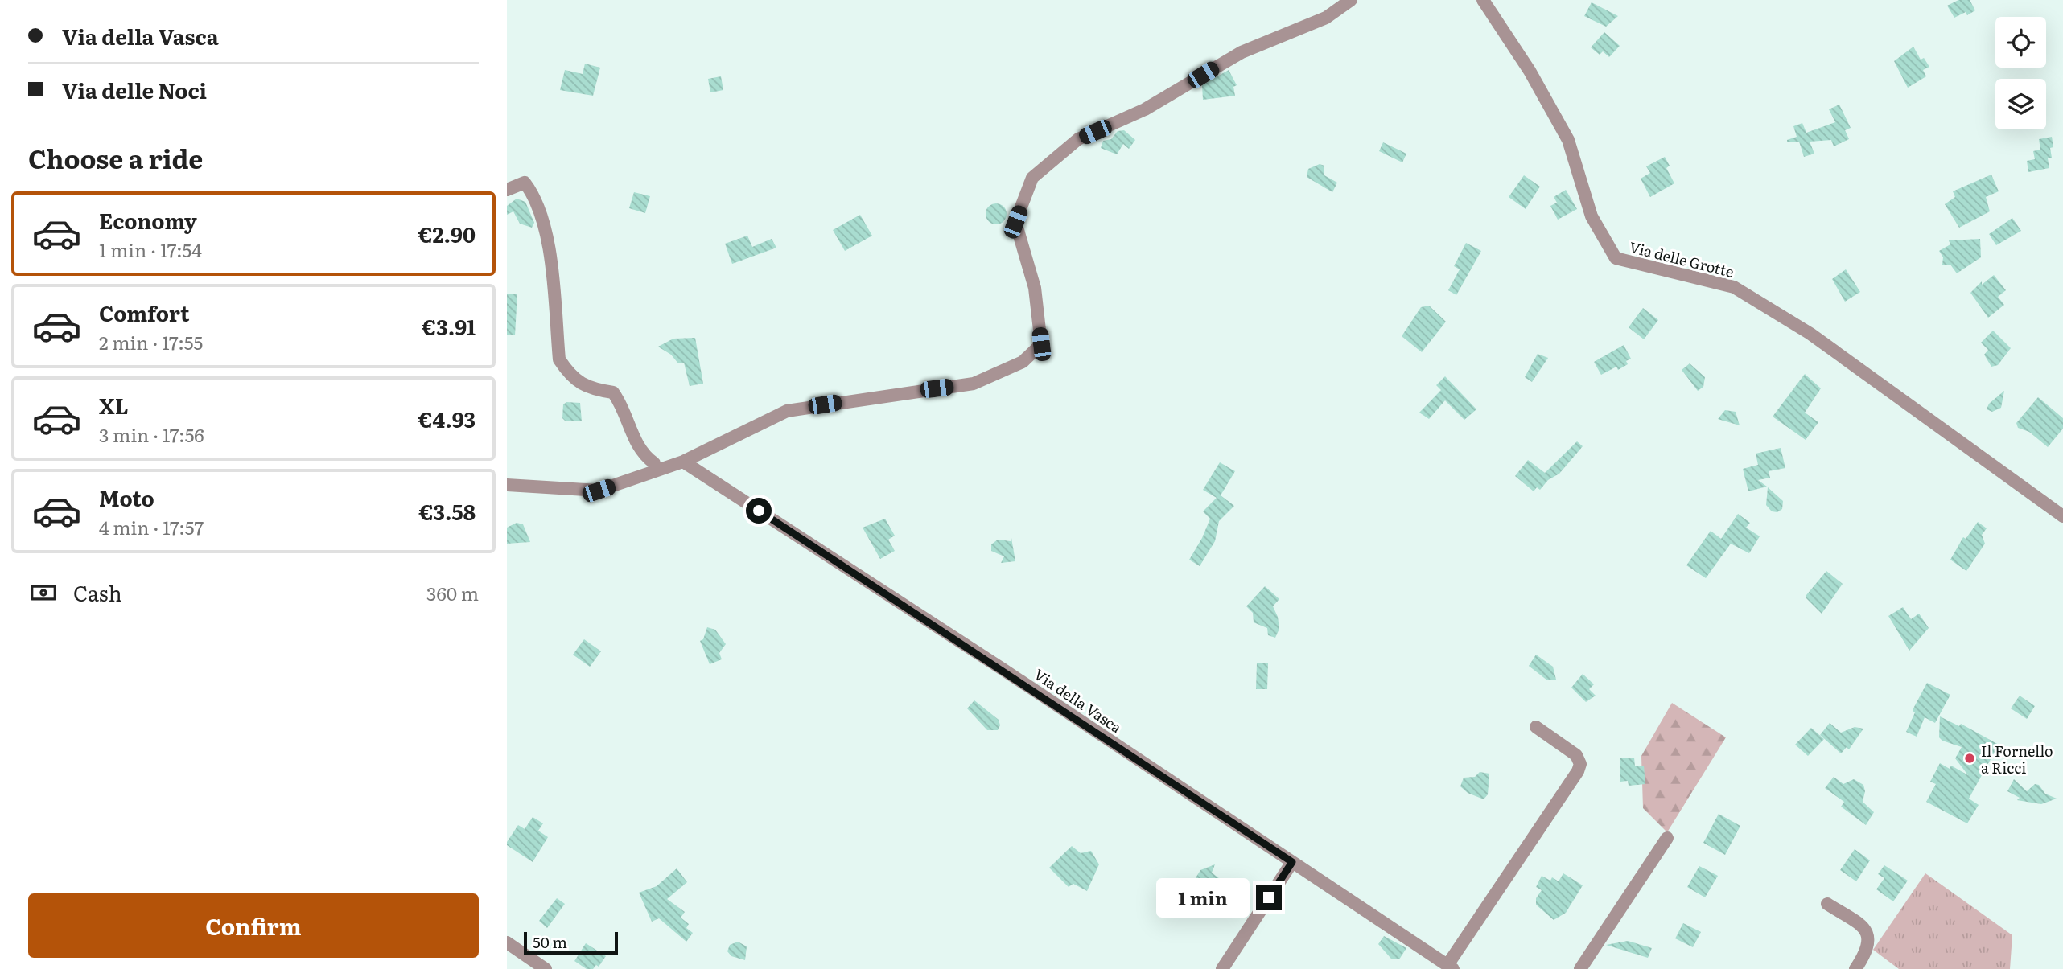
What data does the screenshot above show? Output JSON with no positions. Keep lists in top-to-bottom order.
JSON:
{
  "streets": {
    "street": ["Via delle Grotte", "Via della Vasca"]
  },
  "places": ["Il Fornello a Ricci"],
  "scale_bar": "50 m",
  "page": {
    "banner": ["Via della Vasca", "Via delle Noci"],
    "heading": "Choose a ride",
    "list": [
      {
        "name": "Economy",
        "note": "1 min · 17:54",
        "value": "€2.90"
      },
      {
        "name": "Comfort",
        "note": "2 min · 17:55",
        "value": "€3.91"
      },
      {
        "name": "XL",
        "note": "3 min · 17:56",
        "value": "€4.93"
      },
      {
        "name": "Moto",
        "note": "4 min · 17:57",
        "value": "€3.58"
      }
    ],
    "pay": ["Cash", "360 m"],
    "bubble": "1 min",
    "buttons": "Confirm",
    "scale": "50 m"
  }
}
